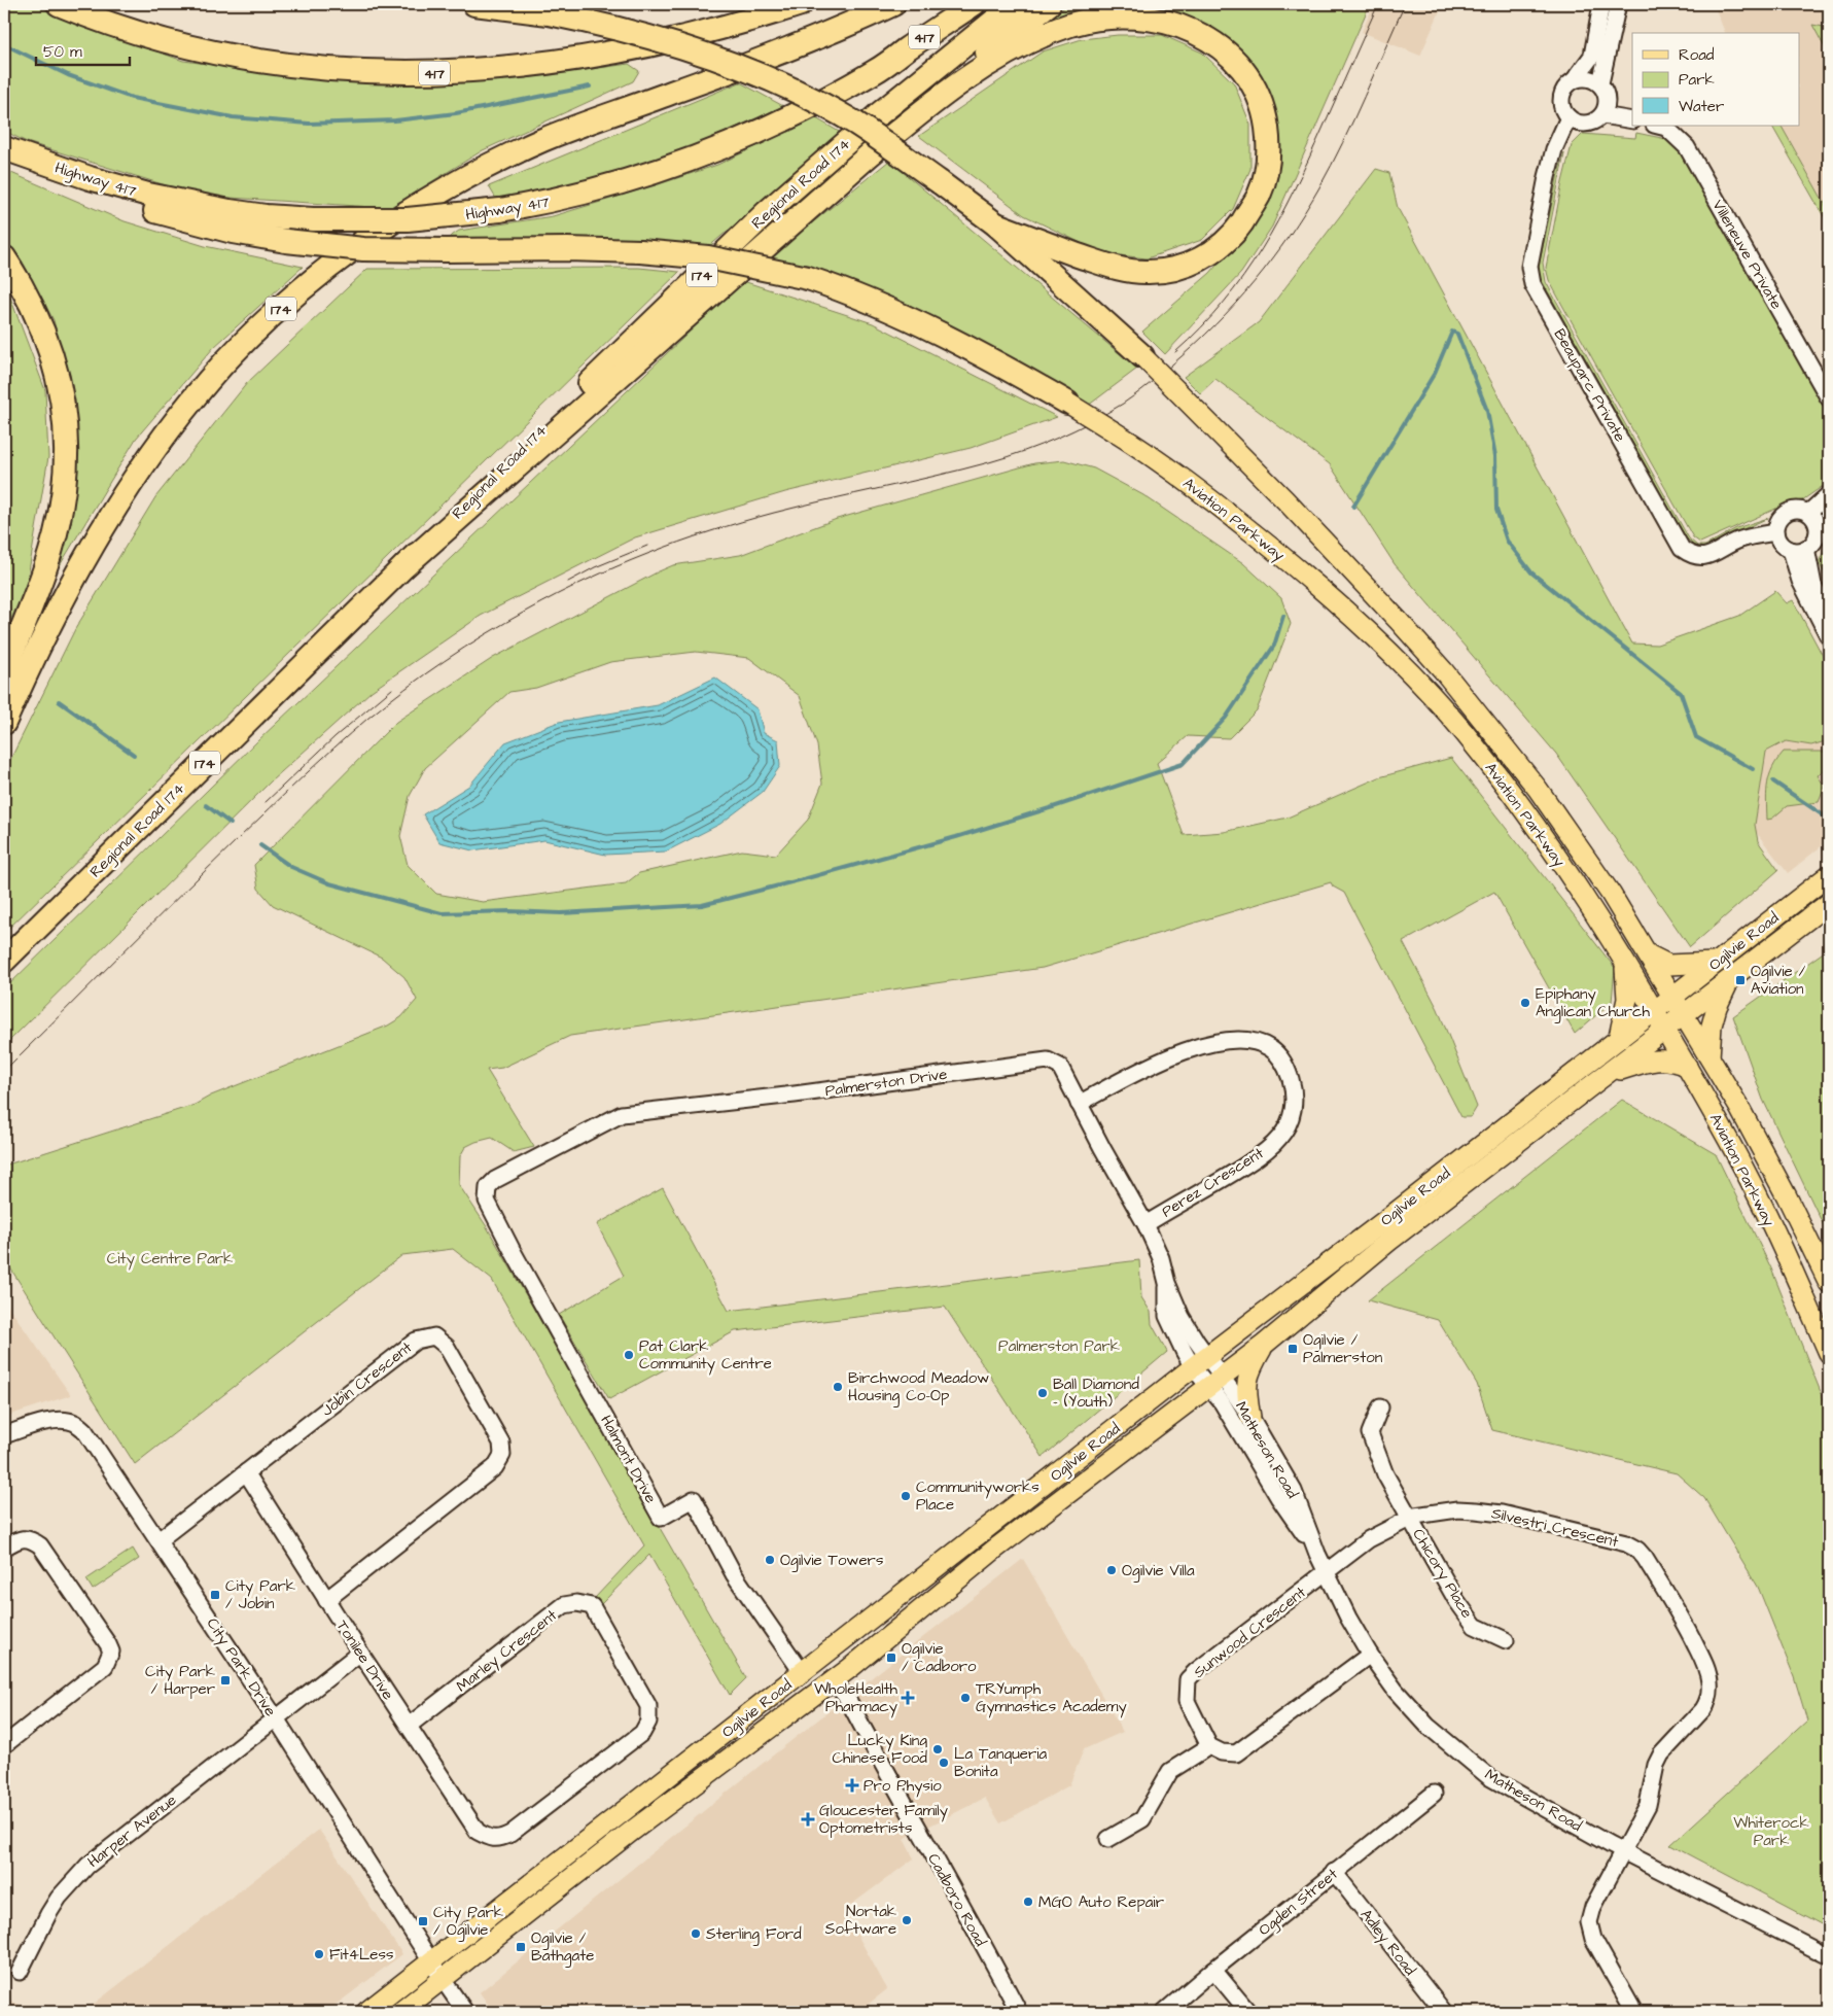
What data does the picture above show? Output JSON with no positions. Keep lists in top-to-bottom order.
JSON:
{
  "streets": {
    "highway": [
      "417",
      "Highway 417",
      "Regional Road 174",
      "174"
    ],
    "main road": ["Aviation Parkway", "Ogilvie Road"],
    "street": [
      "Villeneuve Private",
      "Beauparc Private",
      "Palmerston Drive",
      "Perez Crescent",
      "Jobin Crescent",
      "Matheson Road",
      "Halmont Drive",
      "Silvestri Crescent",
      "Chicory Place",
      "Sunwood Crescent",
      "Marley Crescent",
      "Tonilee Drive",
      "City Park Drive",
      "Harper Avenue",
      "Cadboro Road",
      "Ogden Street",
      "Adley Road"
    ]
  },
  "crossings": [
    ["Aviation Parkway", "Ogilvie Road"],
    ["Ogilvie Road", "Palmerston Drive"],
    ["Ogilvie Road", "Matheson Road"],
    ["Ogilvie Road", "Halmont Drive"],
    ["Ogilvie Road", "City Park Drive"],
    ["Ogilvie Road", "Cadboro Road"],
    ["Palmerston Drive", "Perez Crescent"],
    ["Palmerston Drive", "Matheson Road"],
    ["Palmerston Drive", "Halmont Drive"],
    ["Jobin Crescent", "Tonilee Drive"],
    ["Jobin Crescent", "City Park Drive"],
    ["Matheson Road", "Silvestri Crescent"],
    ["Matheson Road", "Sunwood Crescent"],
    ["Silvestri Crescent", "Chicory Place"],
    ["Silvestri Crescent", "Sunwood Crescent"],
    ["Marley Crescent", "Tonilee Drive"],
    ["Tonilee Drive", "Harper Avenue"],
    ["City Park Drive", "Harper Avenue"],
    ["Ogden Street", "Adley Road"]
  ],
  "parks": ["City Centre Park", "Palmerston Park", "Whiterock Park"],
  "places": {
    "transit": [
      "Ogilvie / Aviation",
      "Ogilvie / Palmerston",
      "City Park / Jobin",
      "Ogilvie / Cadboro",
      "City Park / Harper",
      "City Park / Ogilvie",
      "Ogilvie / Bathgate"
    ],
    "other": [
      "Epiphany Anglican Church",
      "Pat Clark Community Centre",
      "Birchwood Meadow Housing Co-Op",
      "Ball Diamond - (Youth)",
      "Communityworks Place",
      "Ogilvie Towers",
      "Ogilvie Villa",
      "TRYumph Gymnastics Academy",
      "Lucky King Chinese Food",
      "La Tanqueria Bonita",
      "MGO Auto Repair",
      "Nortak Software",
      "Sterling Ford",
      "Fit4Less"
    ],
    "health": ["WholeHealth Pharmacy", "Pro Physio", "Gloucester Family Optometrists"]
  },
  "legend": ["Road", "Park", "Water"],
  "scale_bar": "50 m"
}
